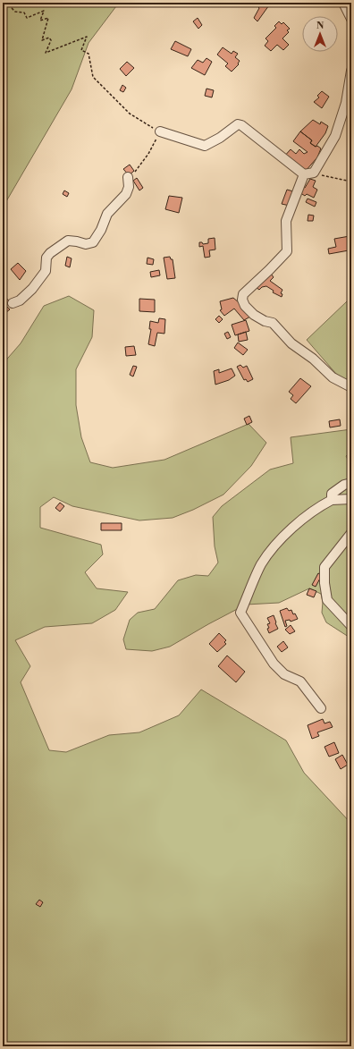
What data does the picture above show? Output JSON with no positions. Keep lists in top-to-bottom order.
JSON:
{
  "north": "top"
}
